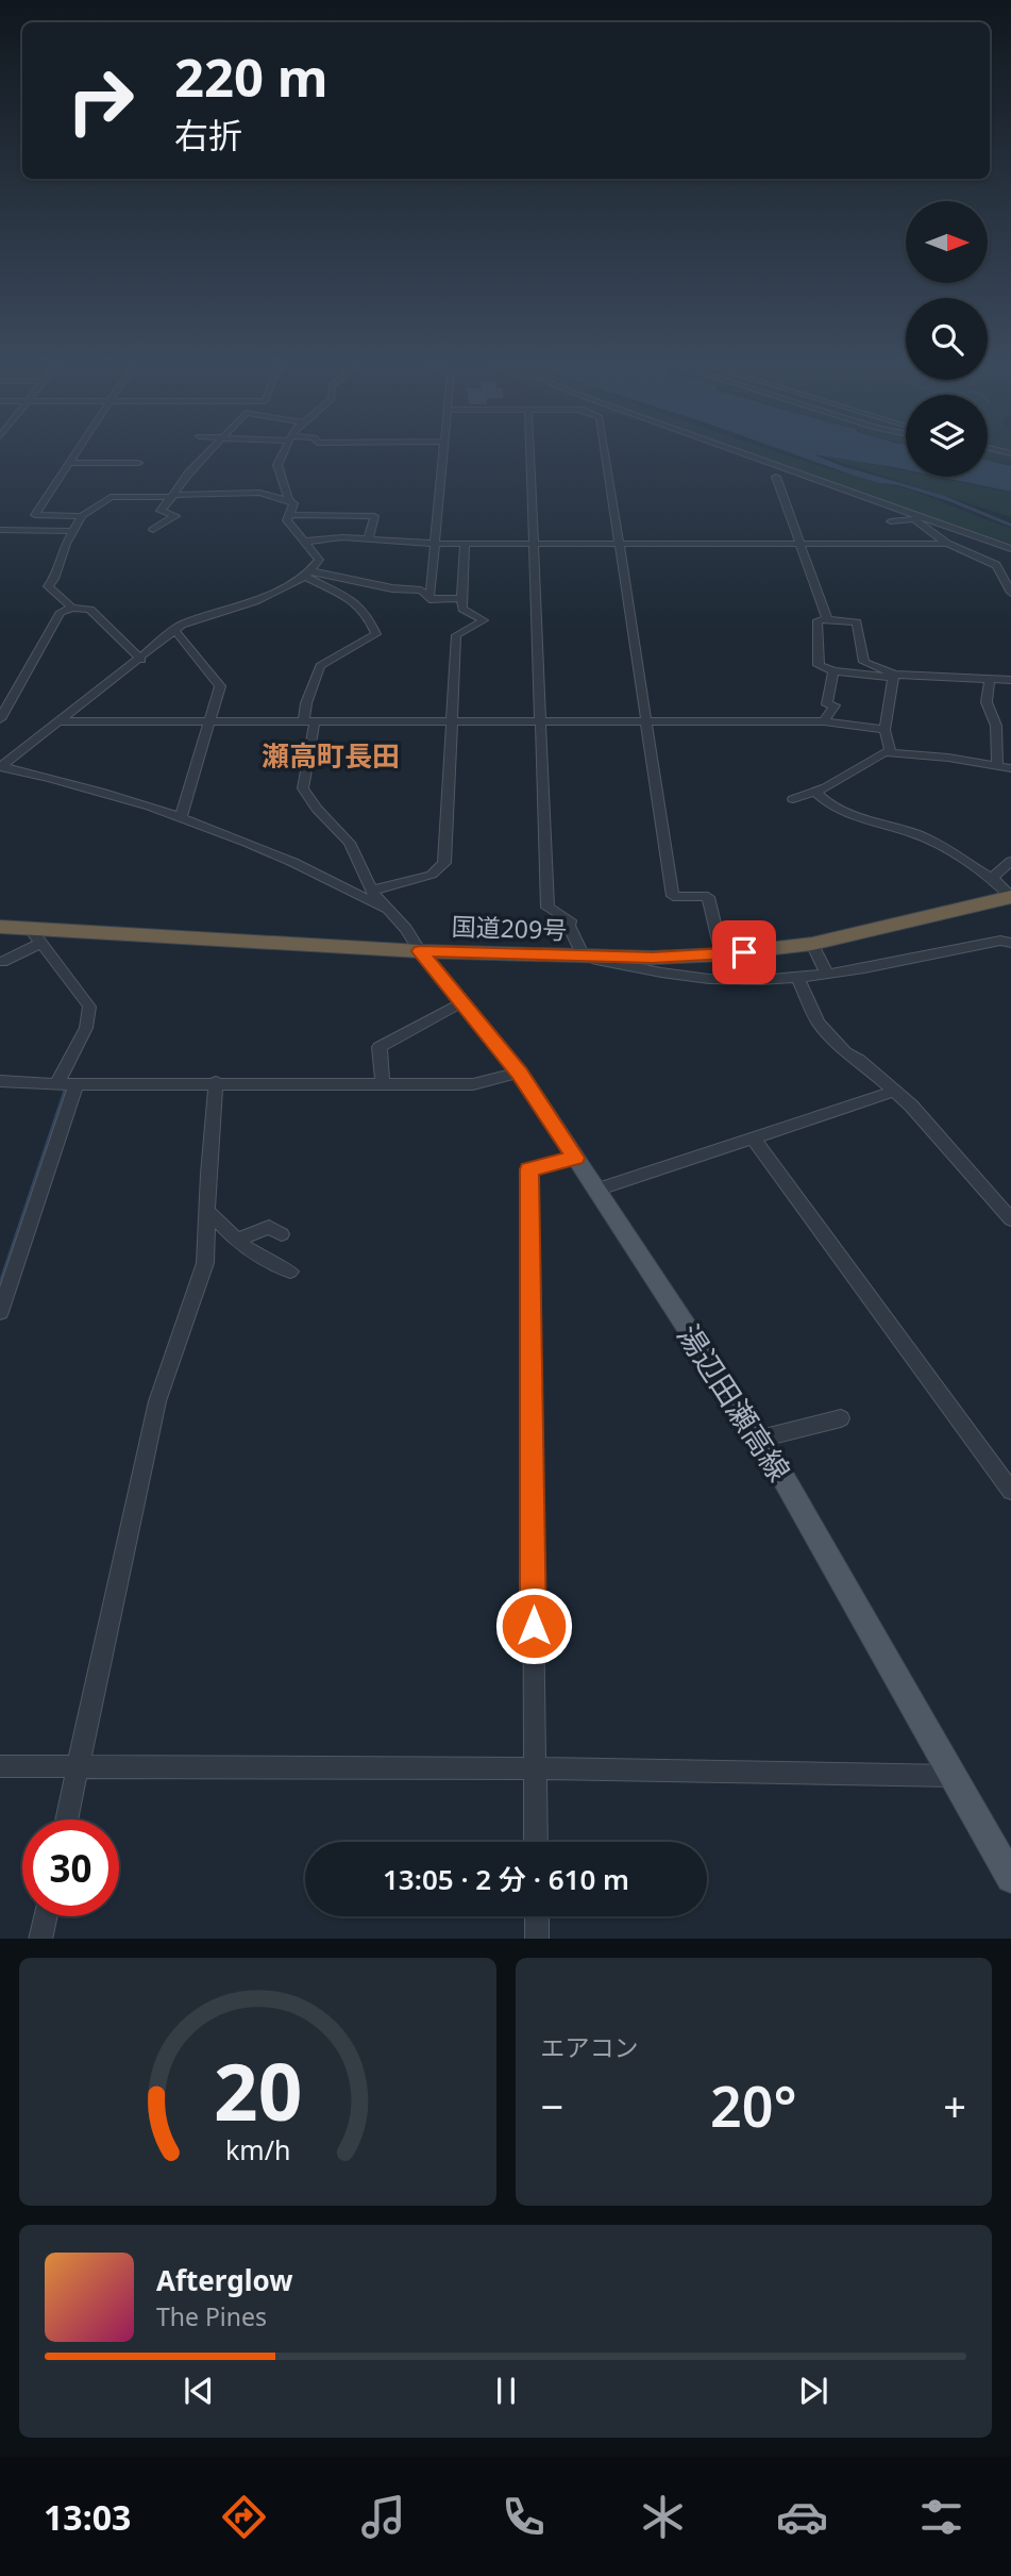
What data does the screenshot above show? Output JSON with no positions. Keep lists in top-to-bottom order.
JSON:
{
  "streets": {
    "highway": ["国道209号"],
    "main road": ["湯辺田瀬高線"]
  },
  "crossings": [
    ["国道209号", "湯辺田瀬高線"]
  ],
  "districts": ["瀬高町長田"],
  "north": "right",
  "page": {
    "turn": ["220 m", "右折"],
    "limit": "30",
    "trip": "13:05 · 2 分 · 610 m",
    "tile": "エアコン",
    "heat": ["−", "20°", "+"],
    "song": ["Afterglow", "The Pines"],
    "tabs": "13:03",
    "gauge": ["20", "km/h"]
  }
}
